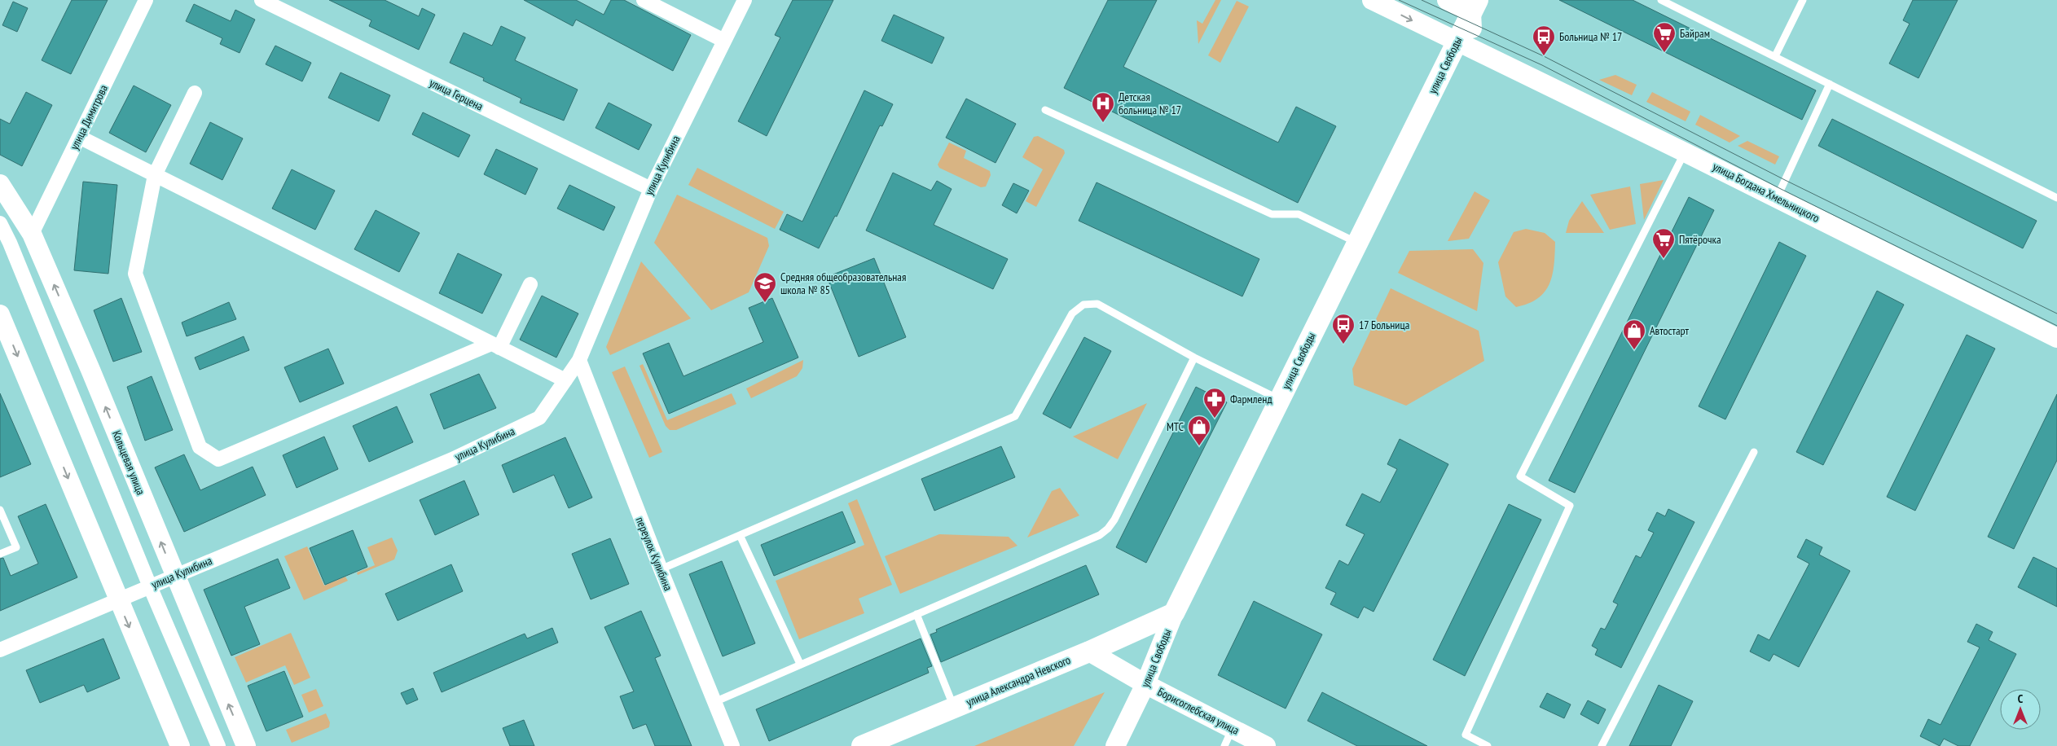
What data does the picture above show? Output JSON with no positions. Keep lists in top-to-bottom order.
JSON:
{
  "streets": {
    "main road": [
      "улица Свободы",
      "улица Богдана Хмельницкого",
      "Кольцевая улица",
      "улица Александра Невского",
      "Борисоглебская улица"
    ],
    "street": [
      "улица Герцена",
      "улица Димитрова",
      "улица Кулибина",
      "переулок Кулибина"
    ]
  },
  "crossings": [
    ["улица Свободы", "улица Богдана Хмельницкого"],
    ["улица Свободы", "улица Александра Невского"],
    ["улица Свободы", "Борисоглебская улица"],
    ["улица Герцена", "улица Кулибина"],
    ["улица Димитрова", "Кольцевая улица"],
    ["улица Кулибина", "Кольцевая улица"],
    ["улица Кулибина", "переулок Кулибина"],
    ["улица Александра Невского", "Борисоглебская улица"]
  ],
  "places": {
    "supermarket": ["Байрам", "Пятёрочка"],
    "bus stop": ["Больница № 17", "17 Больница"],
    "hospital": ["Детская больница № 17"],
    "school or university": ["Средняя общеобразовательная школа № 85"],
    "shop": ["Автостарт", "МТС"],
    "pharmacy": ["Фармленд"]
  },
  "north": "top"
}
